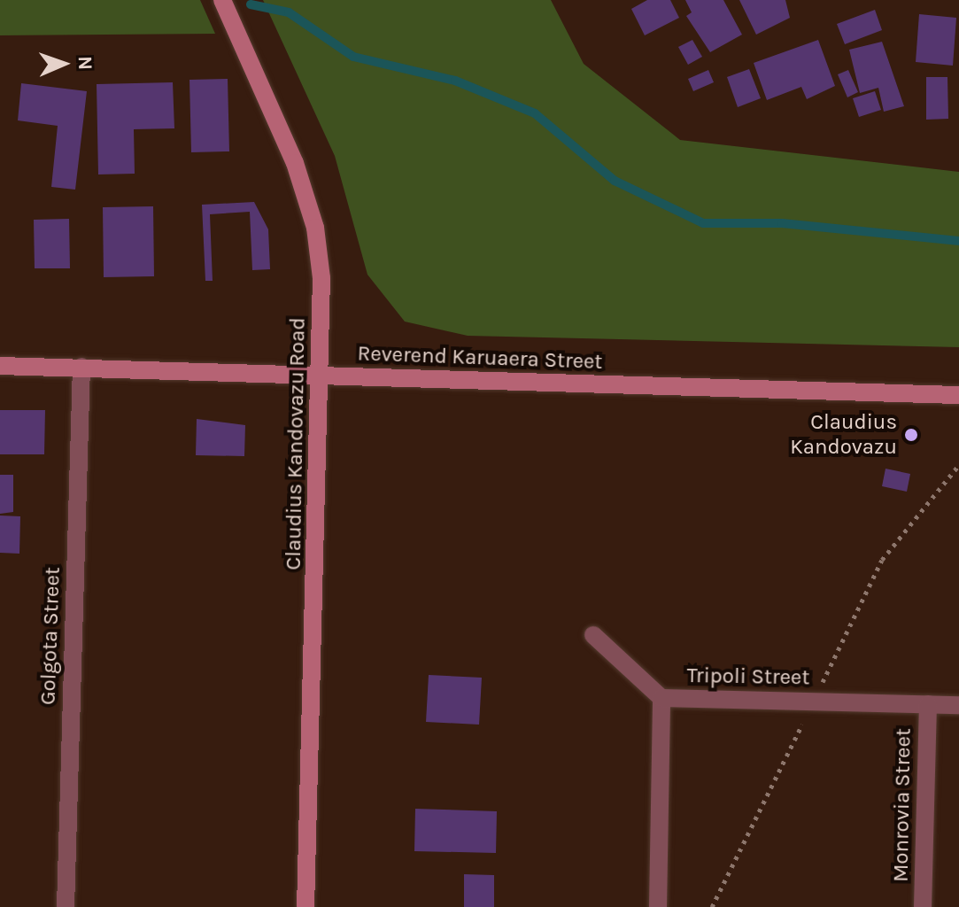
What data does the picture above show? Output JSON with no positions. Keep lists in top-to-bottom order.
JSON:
{
  "streets": {
    "street": [
      "Reverend Karuaera Street",
      "Claudius Kandovazu Road",
      "Golgota Street",
      "Tripoli Street",
      "Monrovia Street"
    ]
  },
  "crossings": [
    ["Reverend Karuaera Street", "Claudius Kandovazu Road"],
    ["Reverend Karuaera Street", "Golgota Street"],
    ["Tripoli Street", "Monrovia Street"]
  ],
  "places": ["Claudius Kandovazu"],
  "north": "right"
}
